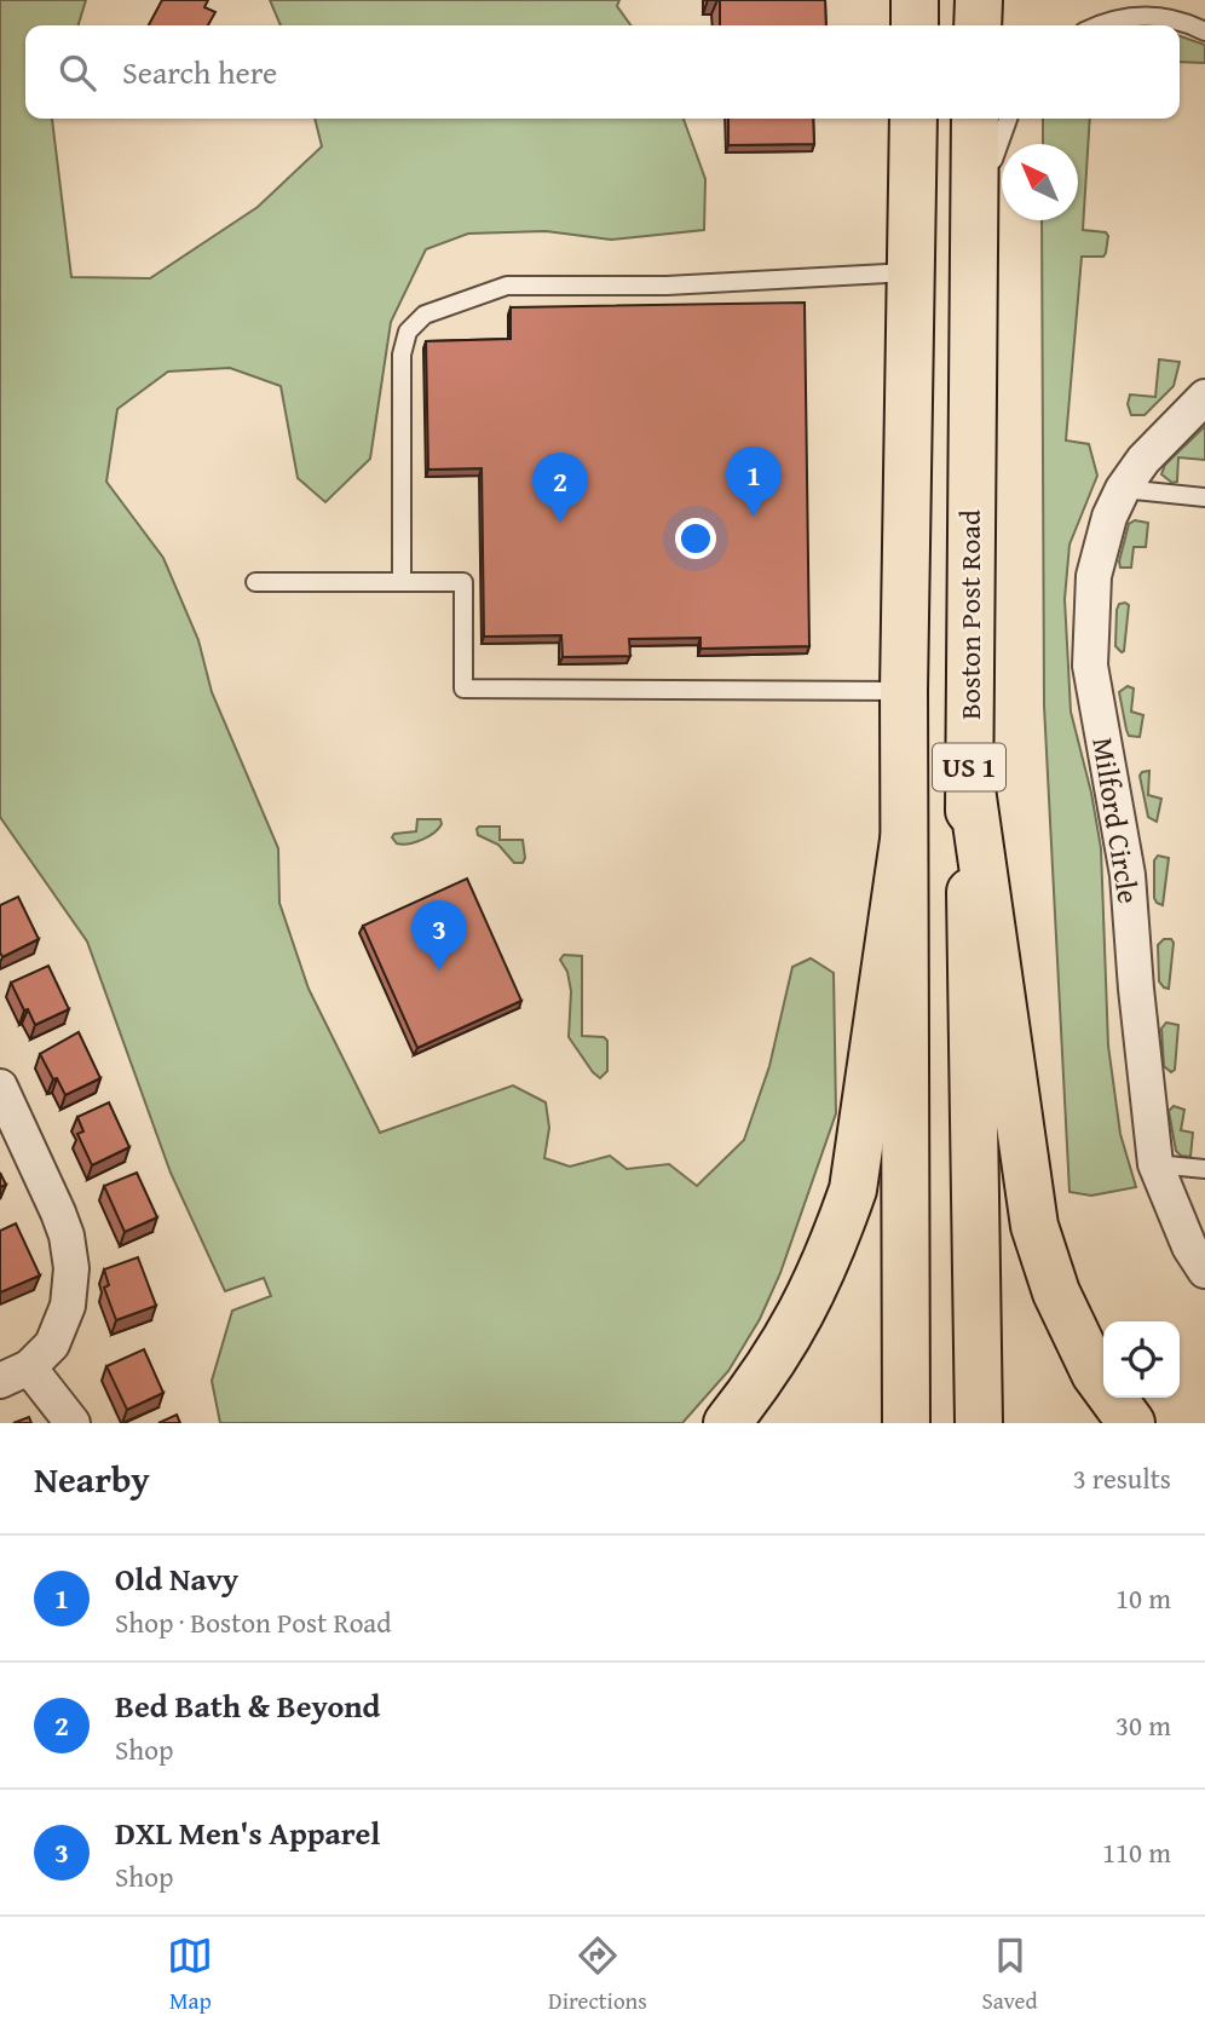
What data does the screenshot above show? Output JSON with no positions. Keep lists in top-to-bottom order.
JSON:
{
  "streets": {
    "main road": ["Boston Post Road", "US 1"],
    "street": ["Milford Circle"]
  },
  "north": "top left",
  "page": {
    "search": "Search here",
    "pins": ["1", "2", "3"],
    "heading": ["Nearby", "3 results"],
    "list": [
      {
        "mark": "1",
        "name": "Old Navy",
        "note": "Shop · Boston Post Road",
        "value": "10 m"
      },
      {
        "mark": "2",
        "name": "Bed Bath & Beyond",
        "note": "Shop",
        "value": "30 m"
      },
      {
        "mark": "3",
        "name": "DXL Men's Apparel",
        "note": "Shop",
        "value": "110 m"
      }
    ],
    "nav": ["Map", "Directions", "Saved"]
  }
}
